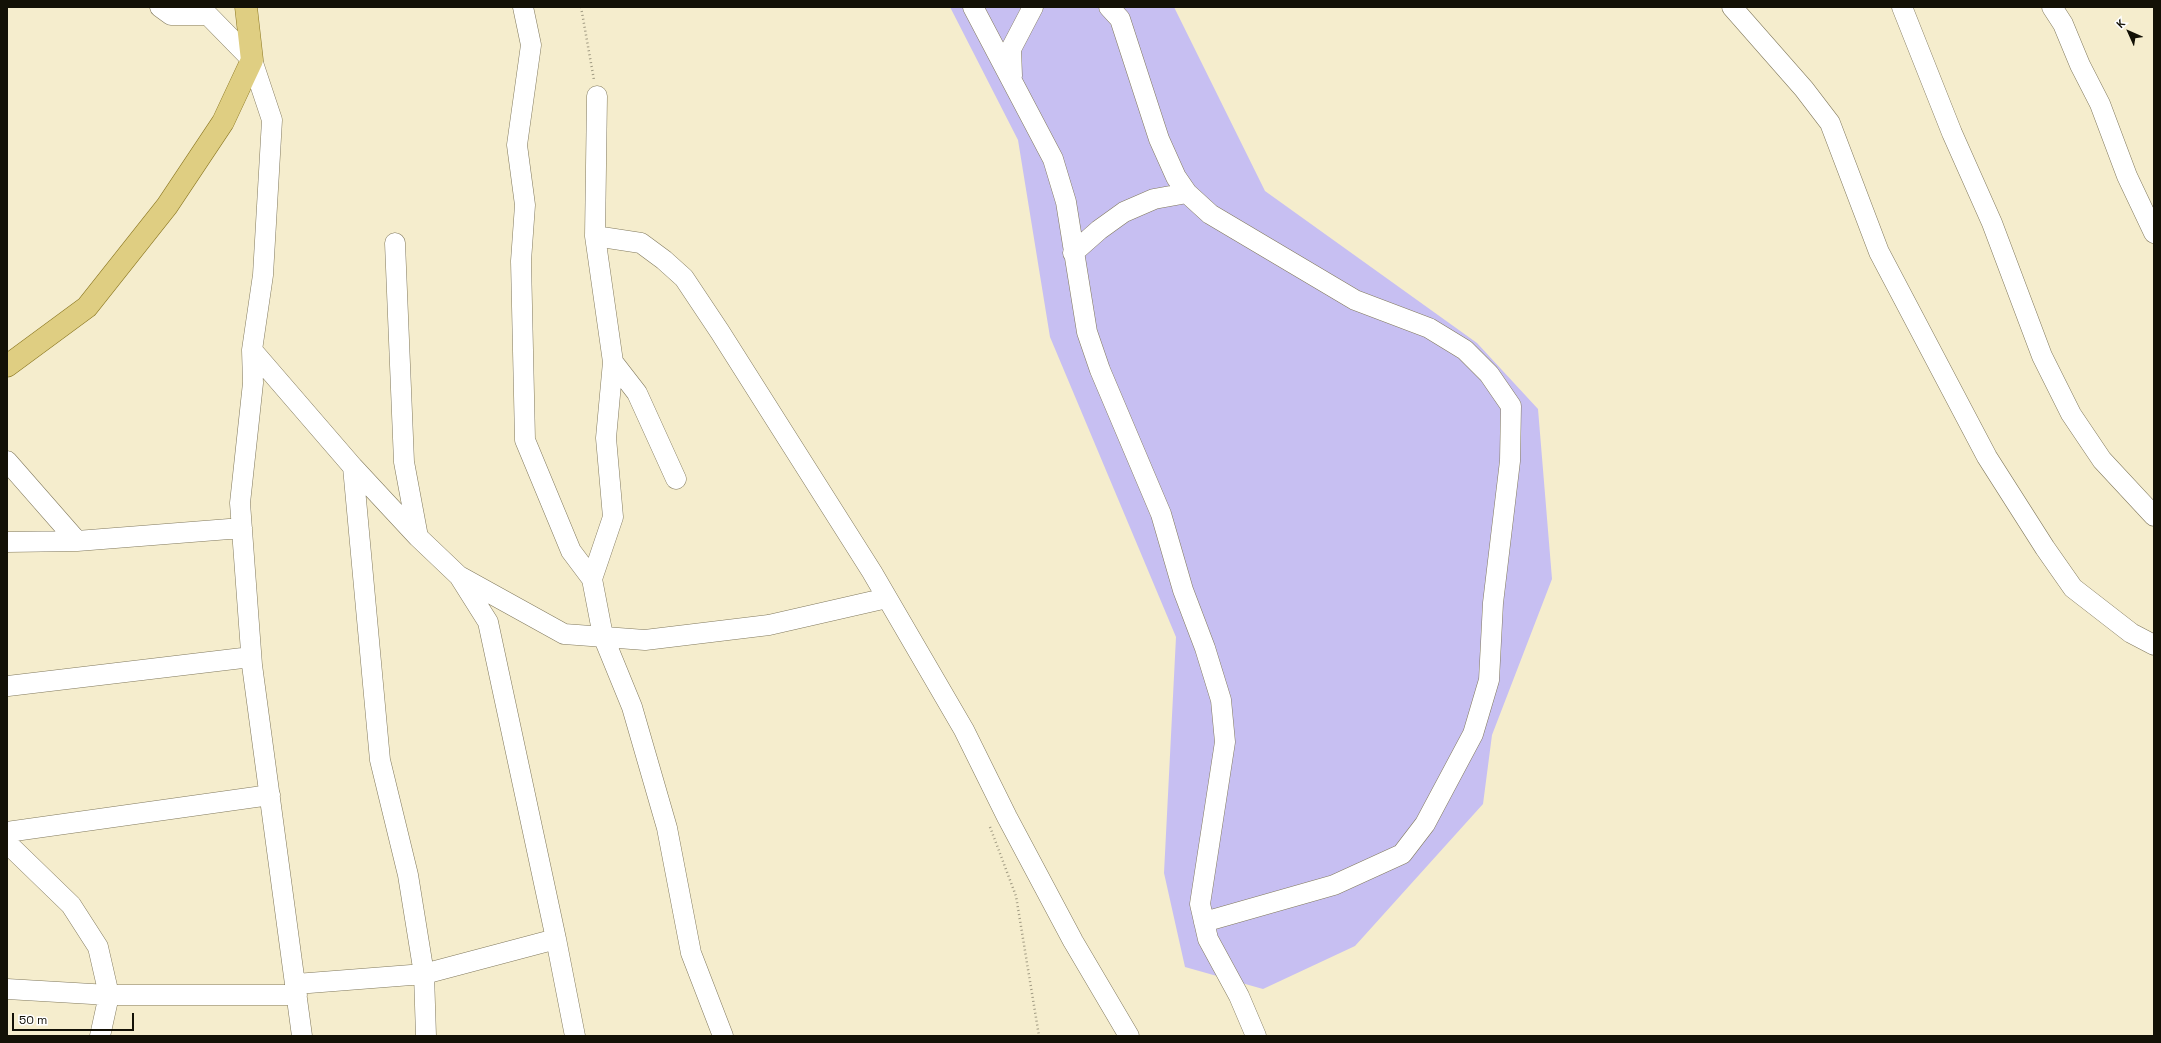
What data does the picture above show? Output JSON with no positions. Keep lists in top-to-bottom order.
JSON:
{
  "scale_bar": "50 m",
  "north": "top left"
}
